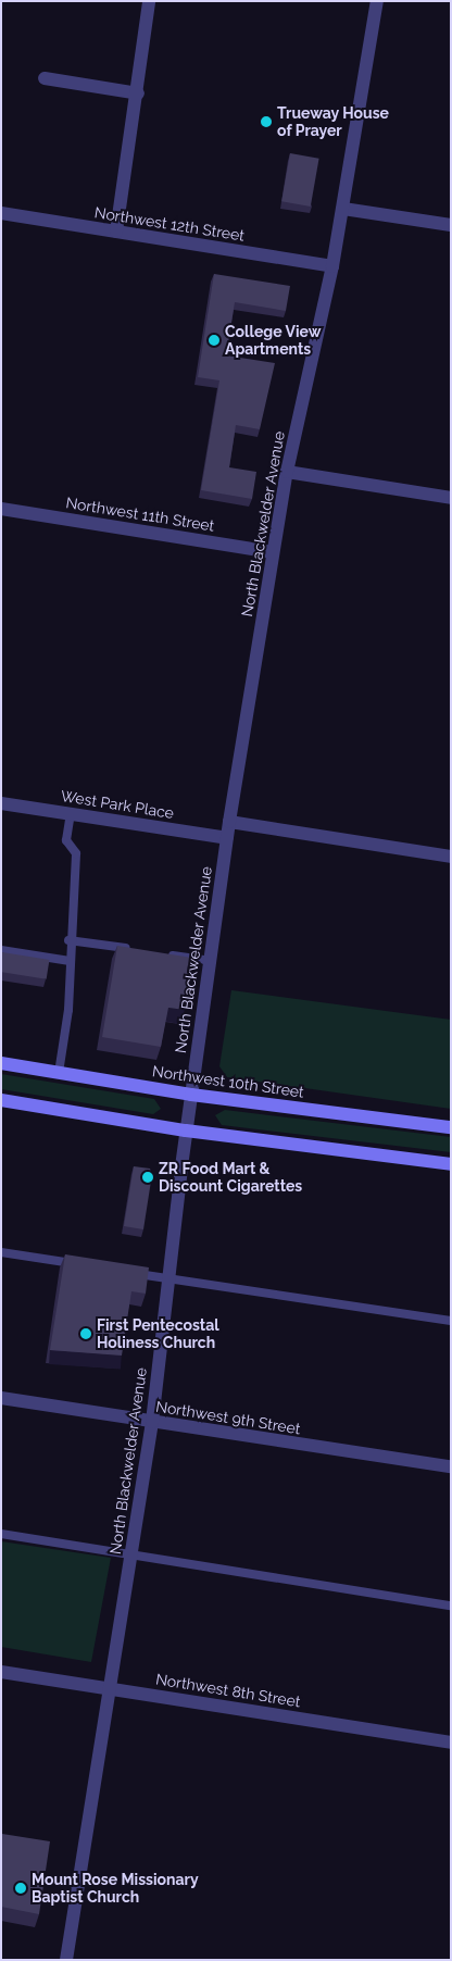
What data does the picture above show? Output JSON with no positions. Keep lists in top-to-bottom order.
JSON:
{
  "streets": {
    "main road": ["Northwest 10th Street"],
    "street": [
      "Northwest 12th Street",
      "Northwest 11th Street",
      "North Blackwelder Avenue",
      "West Park Place",
      "Northwest 9th Street",
      "Northwest 8th Street"
    ]
  },
  "crossings": [
    ["Northwest 12th Street", "North Blackwelder Avenue"],
    ["Northwest 11th Street", "North Blackwelder Avenue"],
    ["North Blackwelder Avenue", "West Park Place"],
    ["North Blackwelder Avenue", "Northwest 10th Street"],
    ["North Blackwelder Avenue", "Northwest 9th Street"],
    ["North Blackwelder Avenue", "Northwest 8th Street"]
  ],
  "places": [
    "Trueway House of Prayer",
    "College View Apartments",
    "ZR Food Mart & Discount Cigarettes",
    "First Pentecostal Holiness Church",
    "Mount Rose Missionary Baptist Church"
  ]
}
